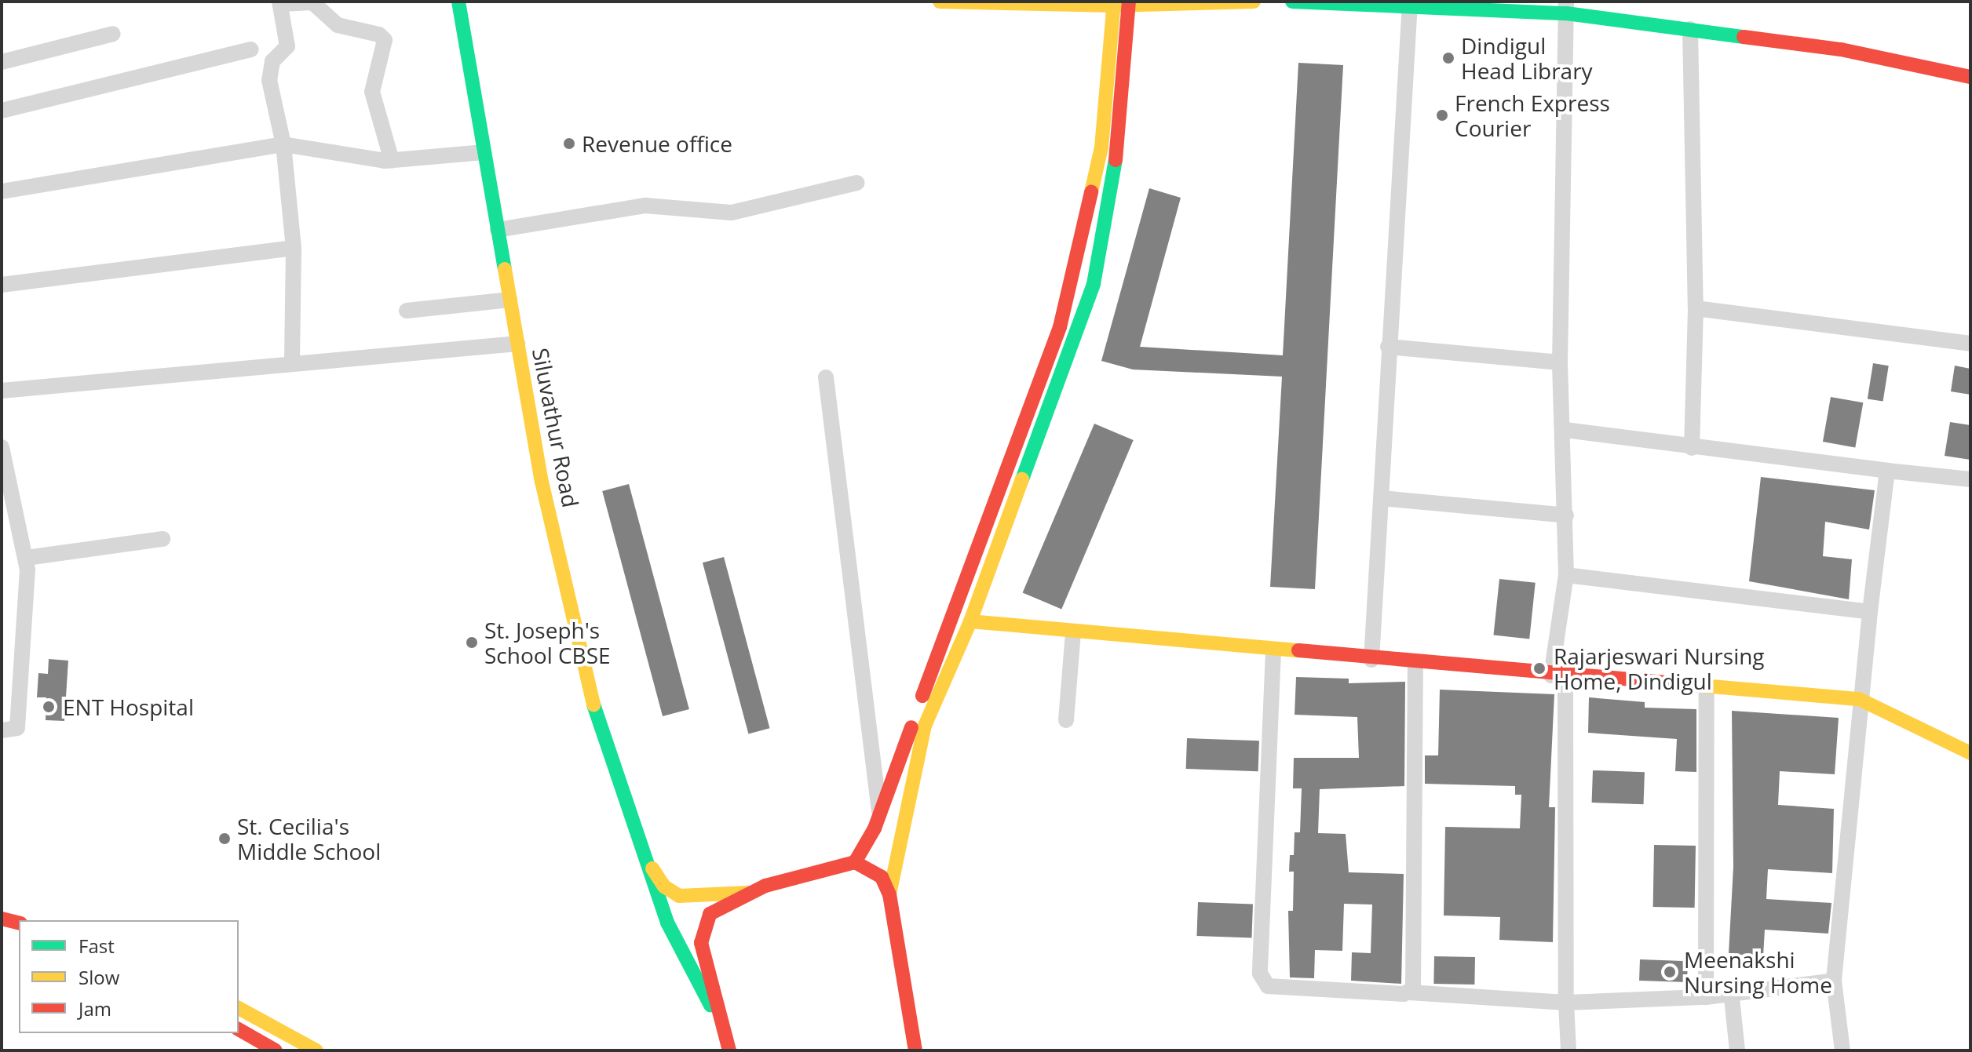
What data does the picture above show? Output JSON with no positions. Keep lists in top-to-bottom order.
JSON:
{
  "streets": {
    "main road": ["Siluvathur Road"]
  },
  "places": [
    "Dindigul Head Library",
    "French Express Courier",
    "Revenue office",
    "St. Joseph's School CBSE",
    "Rajarjeswari Nursing Home, Dindigul",
    "ENT Hospital",
    "St. Cecilia's Middle School",
    "Meenakshi Nursing Home"
  ],
  "legend": ["Fast", "Slow", "Jam"]
}
